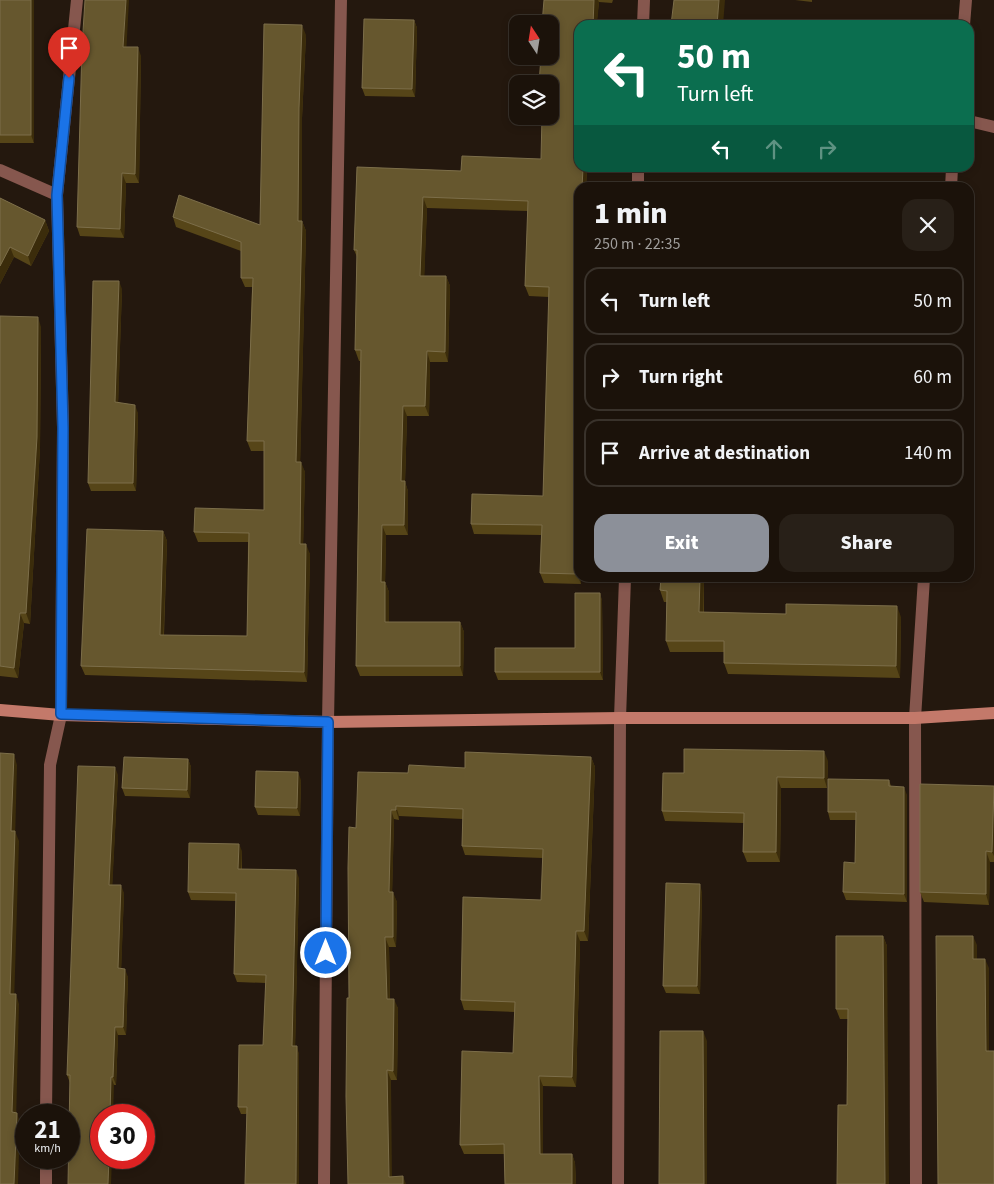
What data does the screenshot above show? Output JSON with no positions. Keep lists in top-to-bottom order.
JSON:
{
  "north": "top",
  "page": {
    "turn": ["50 m", "Turn left"],
    "heading": ["1 min", "250 m · 22:35"],
    "list": [
      {
        "name": "Turn left",
        "value": "50 m"
      },
      {
        "name": "Turn right",
        "value": "60 m"
      },
      {
        "name": "Arrive at destination",
        "value": "140 m"
      }
    ],
    "buttons": ["Exit", "Share"],
    "speed": "21 km/h",
    "limit": "30"
  }
}
